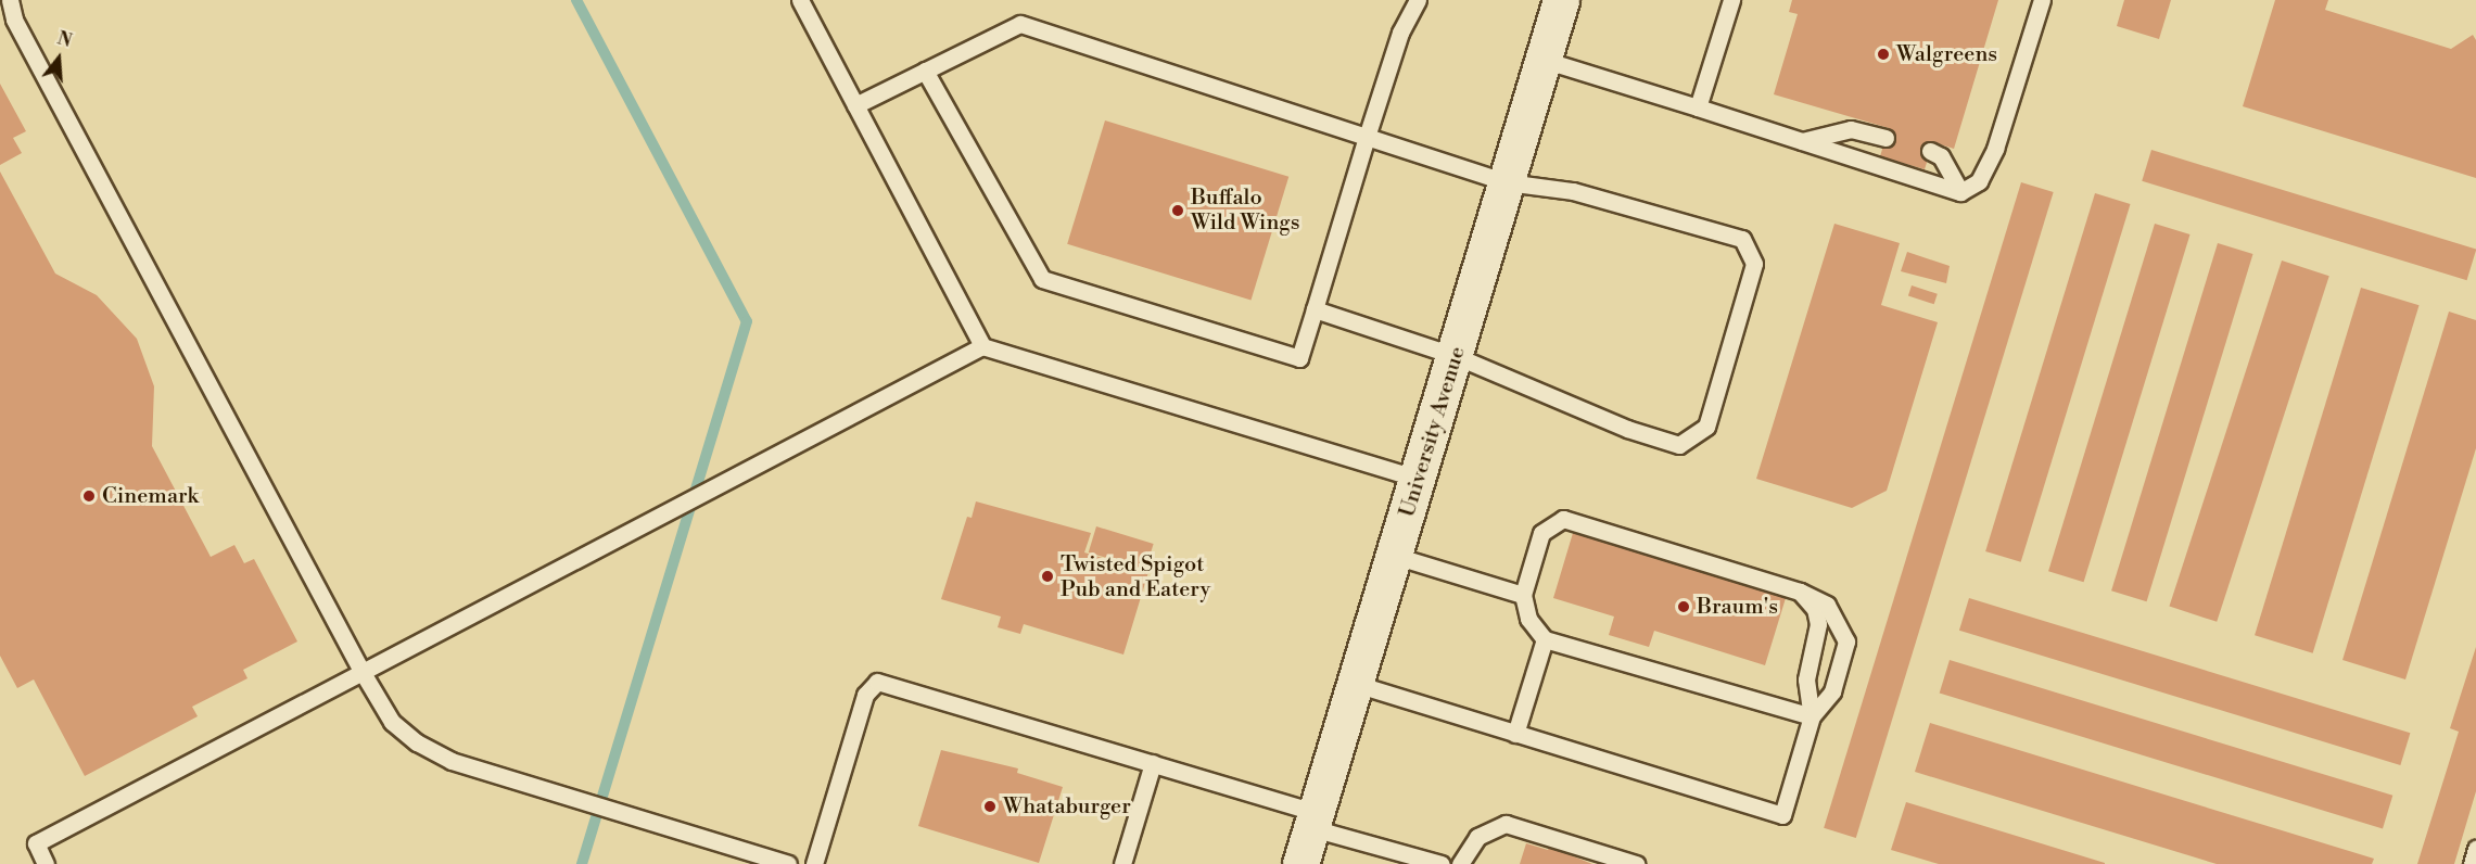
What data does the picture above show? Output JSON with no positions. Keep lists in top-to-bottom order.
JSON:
{
  "streets": {
    "main road": ["University Avenue"]
  },
  "places": [
    "Walgreens",
    "Buffalo Wild Wings",
    "Cinemark",
    "Twisted Spigot Pub and Eatery",
    "Braum's",
    "Whataburger"
  ],
  "north": "top"
}
